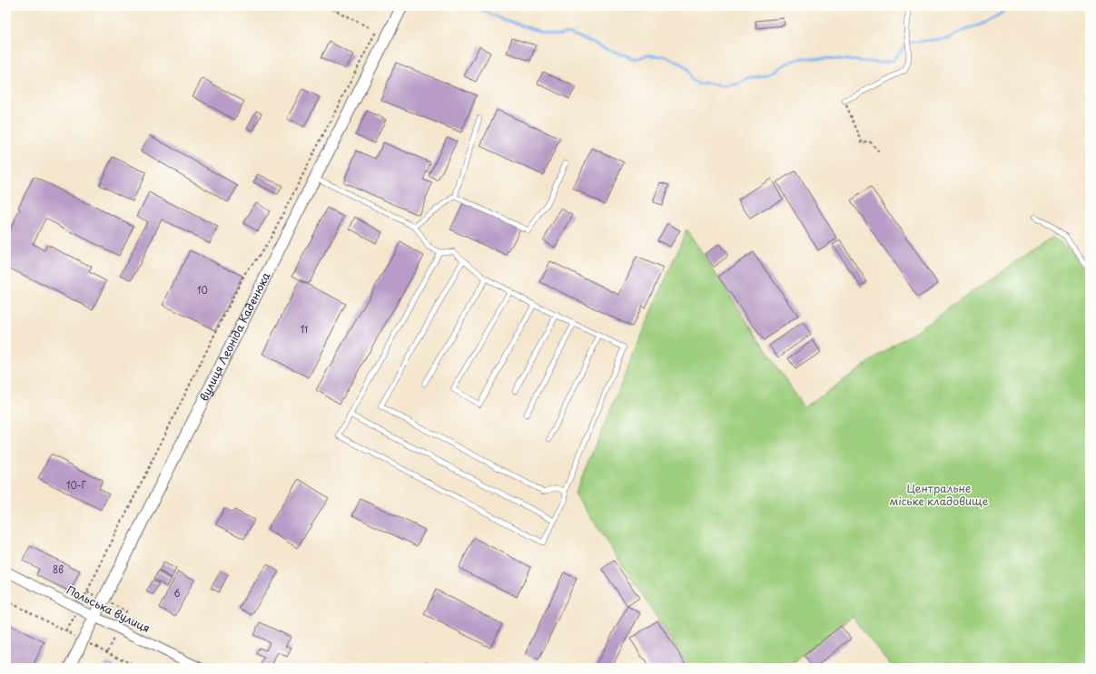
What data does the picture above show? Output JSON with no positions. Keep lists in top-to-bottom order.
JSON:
{
  "streets": {
    "street": ["вулиця Леоніда Каденюка", "Польська вулиця"]
  },
  "crossings": [
    ["вулиця Леоніда Каденюка", "Польська вулиця"]
  ],
  "parks": ["Центральне міське кладовище"],
  "house_numbers": [
    "10",
    "11",
    "10-Г",
    "8в",
    "6"
  ]
}
